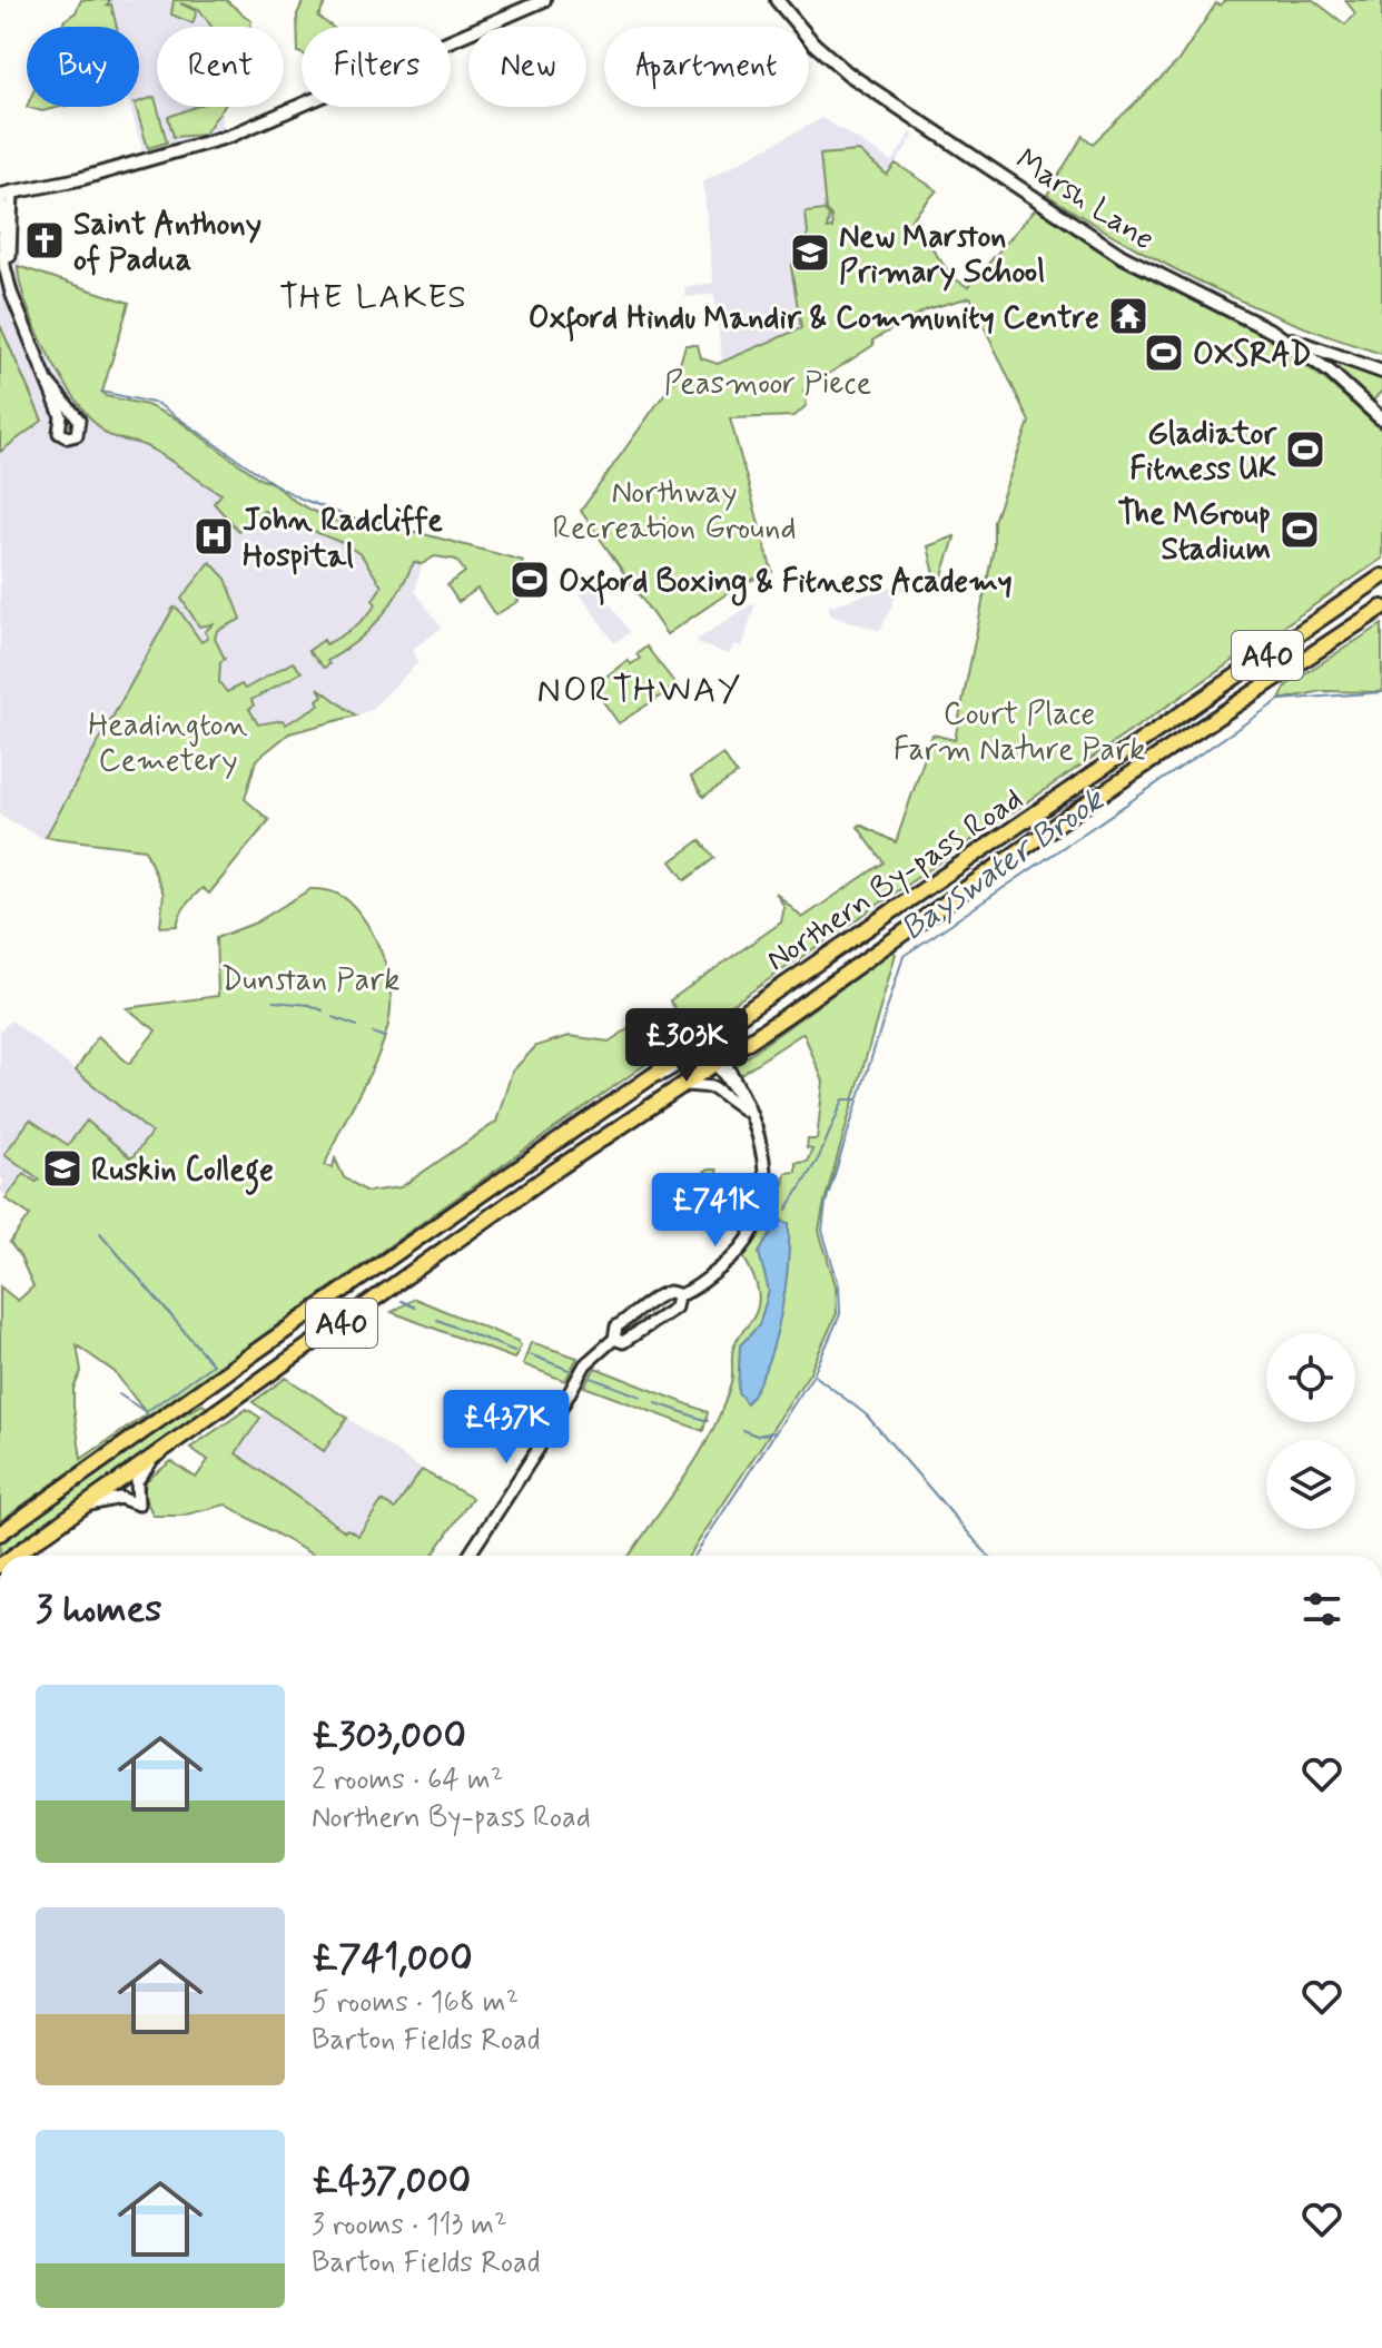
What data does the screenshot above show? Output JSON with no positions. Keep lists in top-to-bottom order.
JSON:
{
  "streets": {
    "highway": ["A40", "Northern By-pass Road"],
    "main road": ["Marsh Lane"]
  },
  "districts": ["THE LAKES", "NORTHWAY"],
  "water": ["Bayswater Brook"],
  "parks": [
    "Peasmoor Piece",
    "Northway Recreation Ground",
    "Court Place Farm Nature Park",
    "Headington Cemetery",
    "Dunstan Park"
  ],
  "places": {
    "church": ["Saint Anthony of Padua"],
    "school or university": ["New Marston Primary School", "Ruskin College"],
    "temple": ["Oxford Hindu Mandir & Community Centre"],
    "sports": [
      "OXSRAD",
      "Gladiator Fitness UK",
      "The MGroup Stadium",
      "Oxford Boxing & Fitness Academy"
    ],
    "hospital": ["John Radcliffe Hospital"]
  },
  "page": {
    "chip": [
      "Buy",
      "Rent",
      "Filters",
      "New",
      "Apartment"
    ],
    "price": ["£303K", "£741K", "£437K"],
    "heading": "3 homes",
    "list": [
      {
        "name": "£303,000",
        "note": "2 rooms · 64 m² · Northern By-pass Road"
      },
      {
        "name": "£741,000",
        "note": "5 rooms · 168 m² · Barton Fields Road"
      },
      {
        "name": "£437,000",
        "note": "3 rooms · 113 m² · Barton Fields Road"
      }
    ]
  }
}
